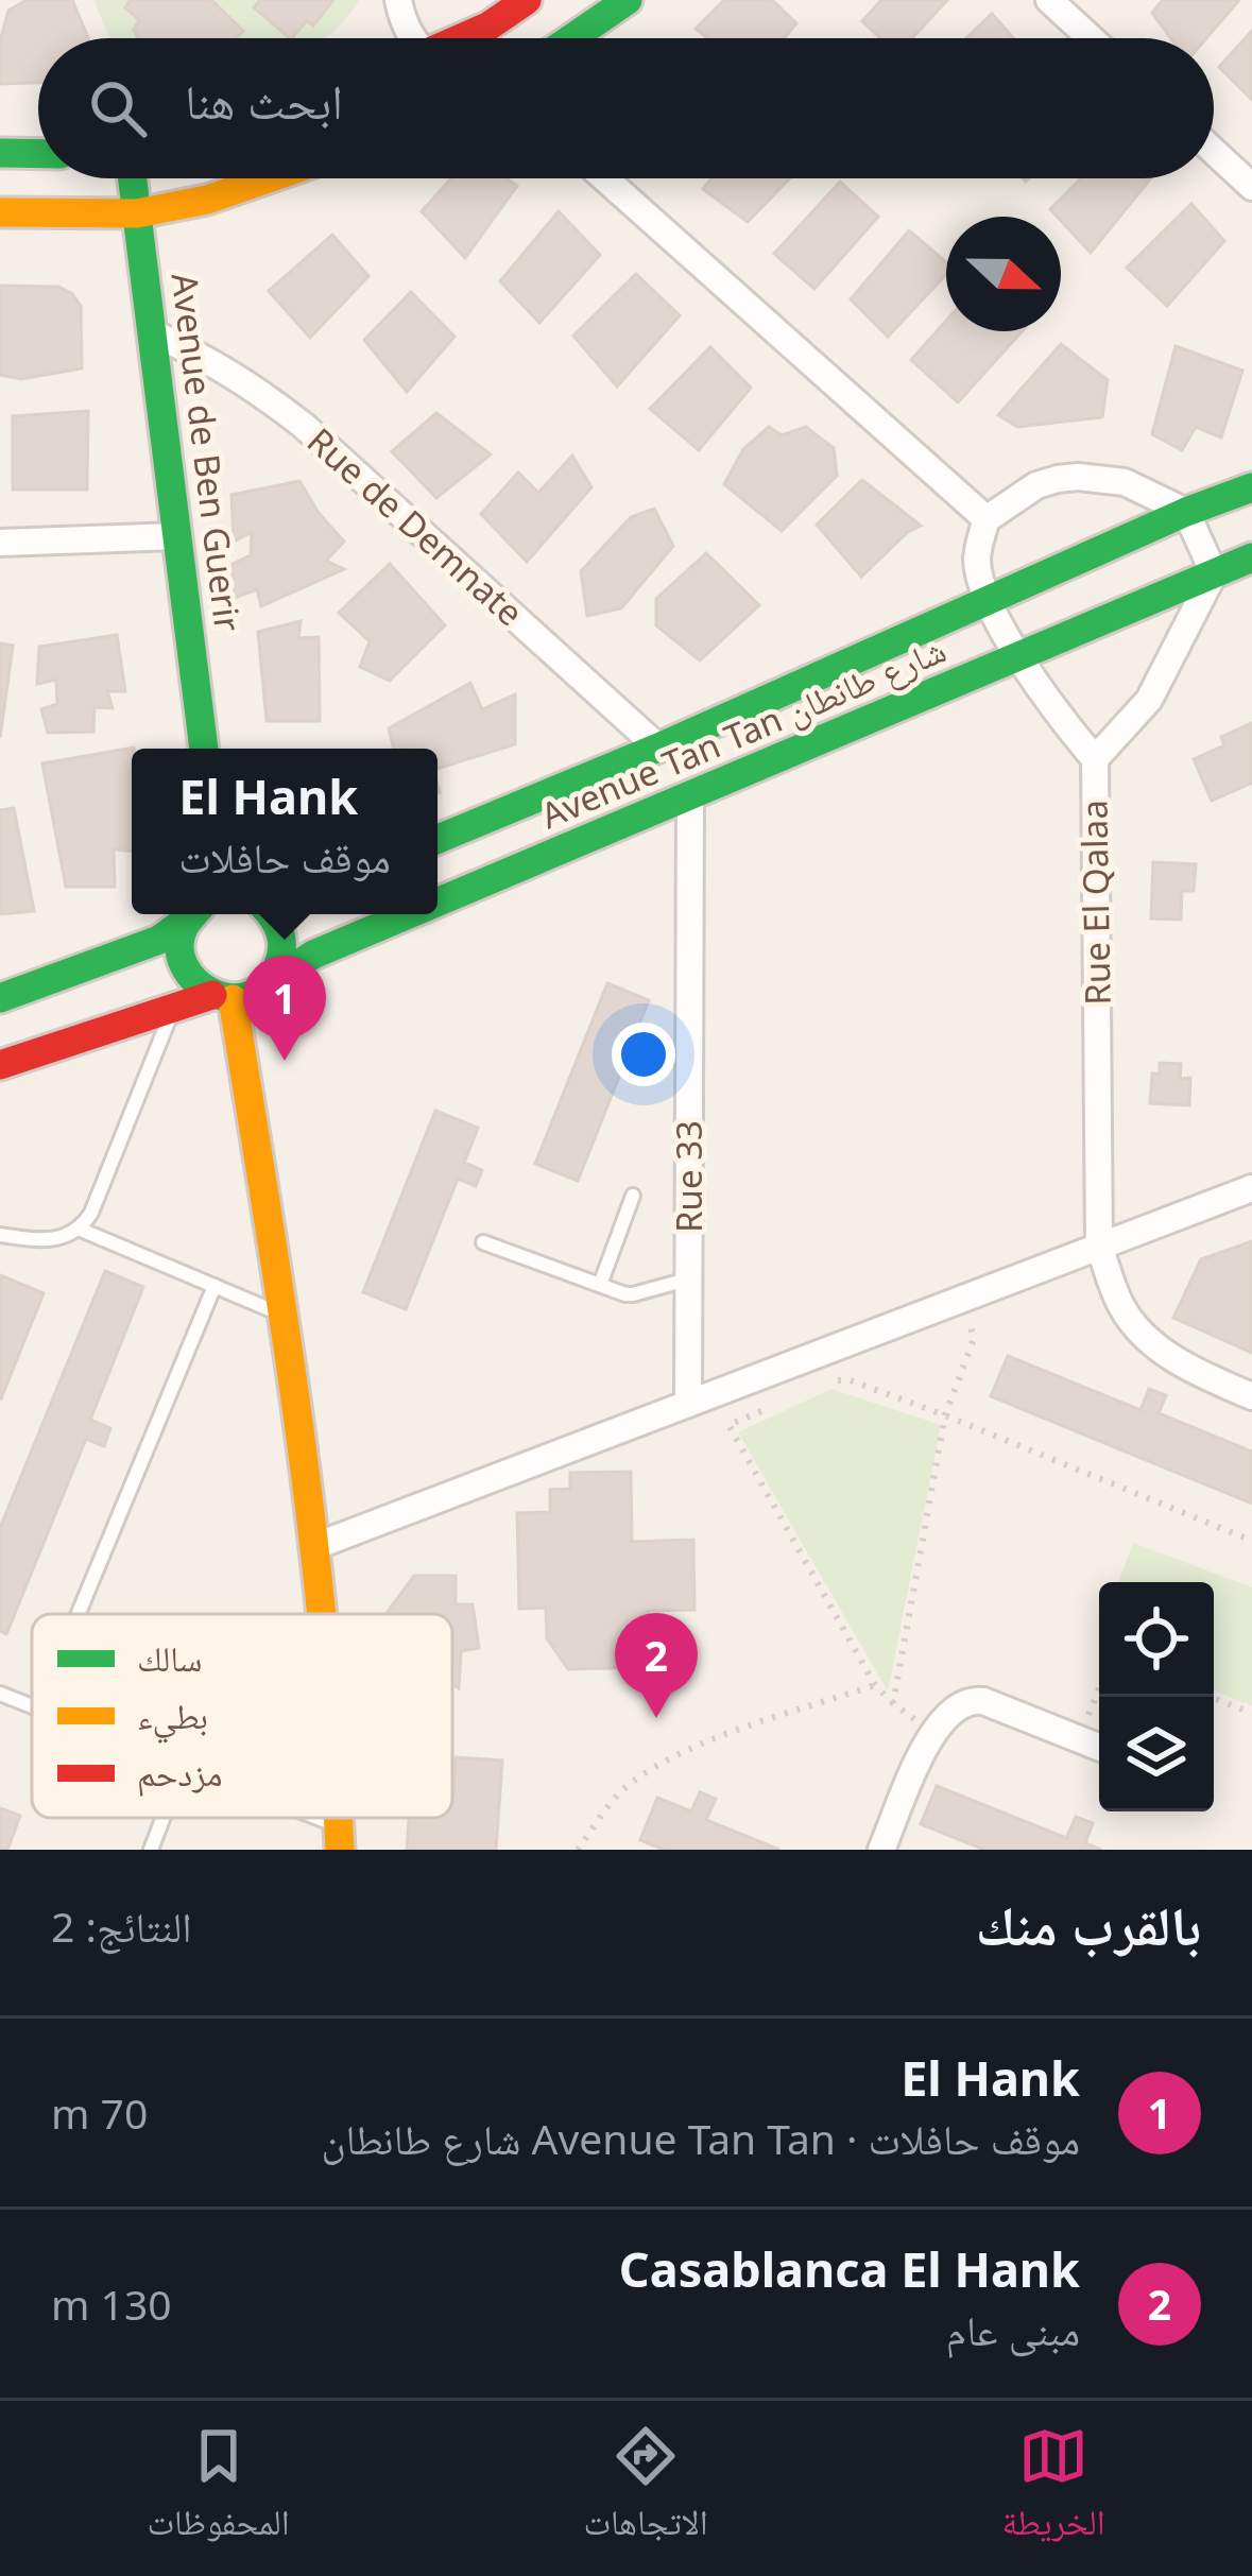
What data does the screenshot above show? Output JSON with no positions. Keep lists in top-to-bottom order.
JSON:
{
  "streets": {
    "main road": ["Avenue de Ben Guerir", "Avenue Tan Tan شارع طانطان"],
    "street": ["Rue de Demnate", "Rue El Qalaa", "Rue 33"]
  },
  "crossings": [
    ["Avenue de Ben Guerir", "Rue de Demnate"],
    ["Rue de Demnate", "Avenue Tan Tan شارع طانطان"],
    ["Avenue Tan Tan شارع طانطان", "Rue El Qalaa"],
    ["Avenue Tan Tan شارع طانطان", "Rue 33"]
  ],
  "legend": ["سالك", "بطيء", "مزدحم"],
  "north": "right",
  "page": {
    "search": "ابحث هنا",
    "popup": ["El Hank", "موقف حافلات"],
    "pins": ["1", "2"],
    "heading": ["بالقرب منك", "النتائج: 2"],
    "list": [
      {
        "mark": "1",
        "name": "El Hank",
        "note": "موقف حافلات · Avenue Tan Tan شارع طانطان",
        "value": "70 m"
      },
      {
        "mark": "2",
        "name": "Casablanca El Hank",
        "note": "مبنى عام",
        "value": "130 m"
      }
    ],
    "nav": ["الخريطة", "الاتجاهات", "المحفوظات"]
  }
}
